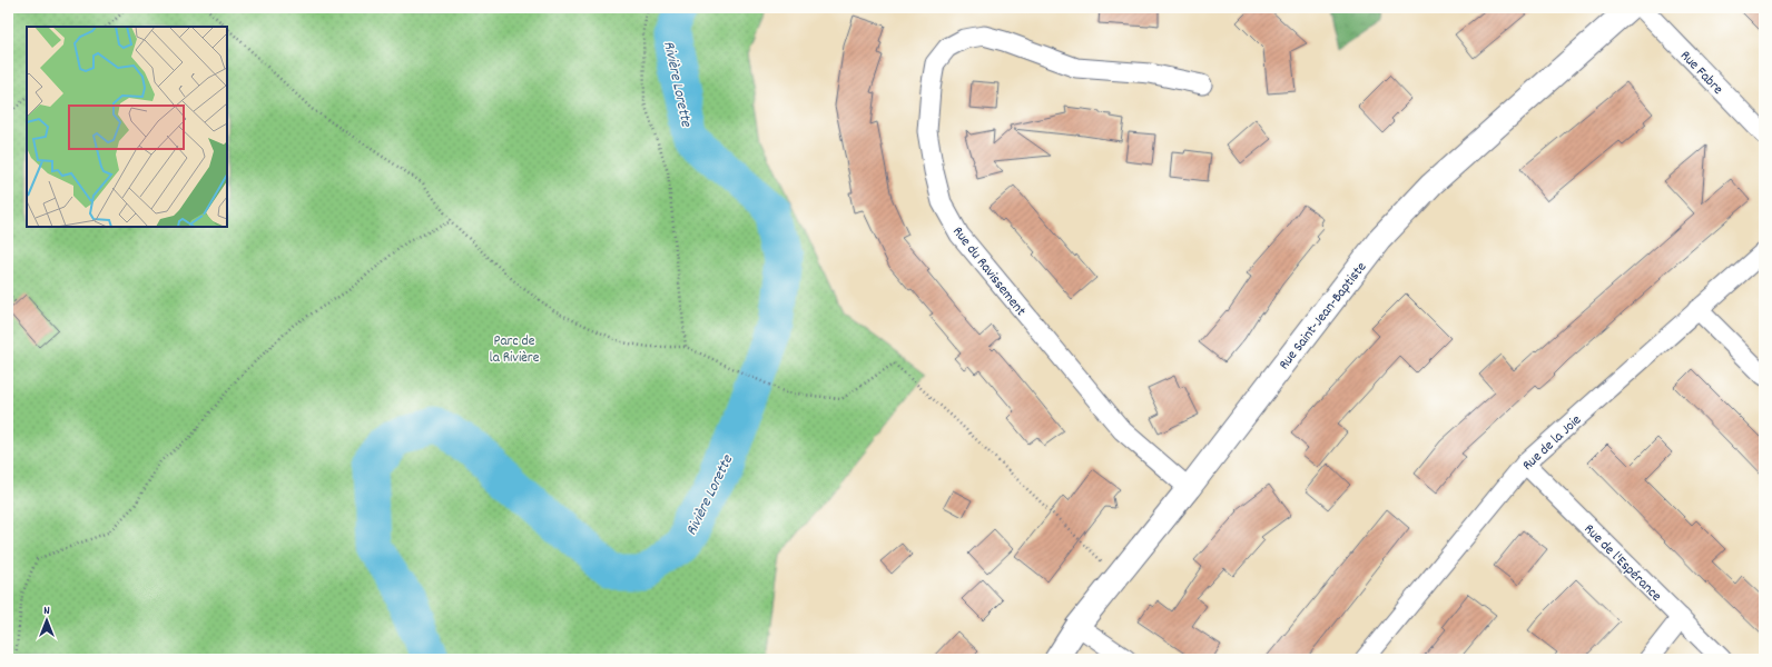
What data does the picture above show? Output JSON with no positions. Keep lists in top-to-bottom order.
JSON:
{
  "streets": {
    "street": [
      "Rue Fabre",
      "Rue du Ravissement",
      "Rue Saint-Jean-Baptiste",
      "Rue de la Joie",
      "Rue de l'Espérance"
    ]
  },
  "crossings": [
    ["Rue du Ravissement", "Rue Saint-Jean-Baptiste"],
    ["Rue de la Joie", "Rue de l'Espérance"]
  ],
  "water": ["Rivière Lorette"],
  "parks": ["Parc de la Rivière"],
  "north": "top"
}
